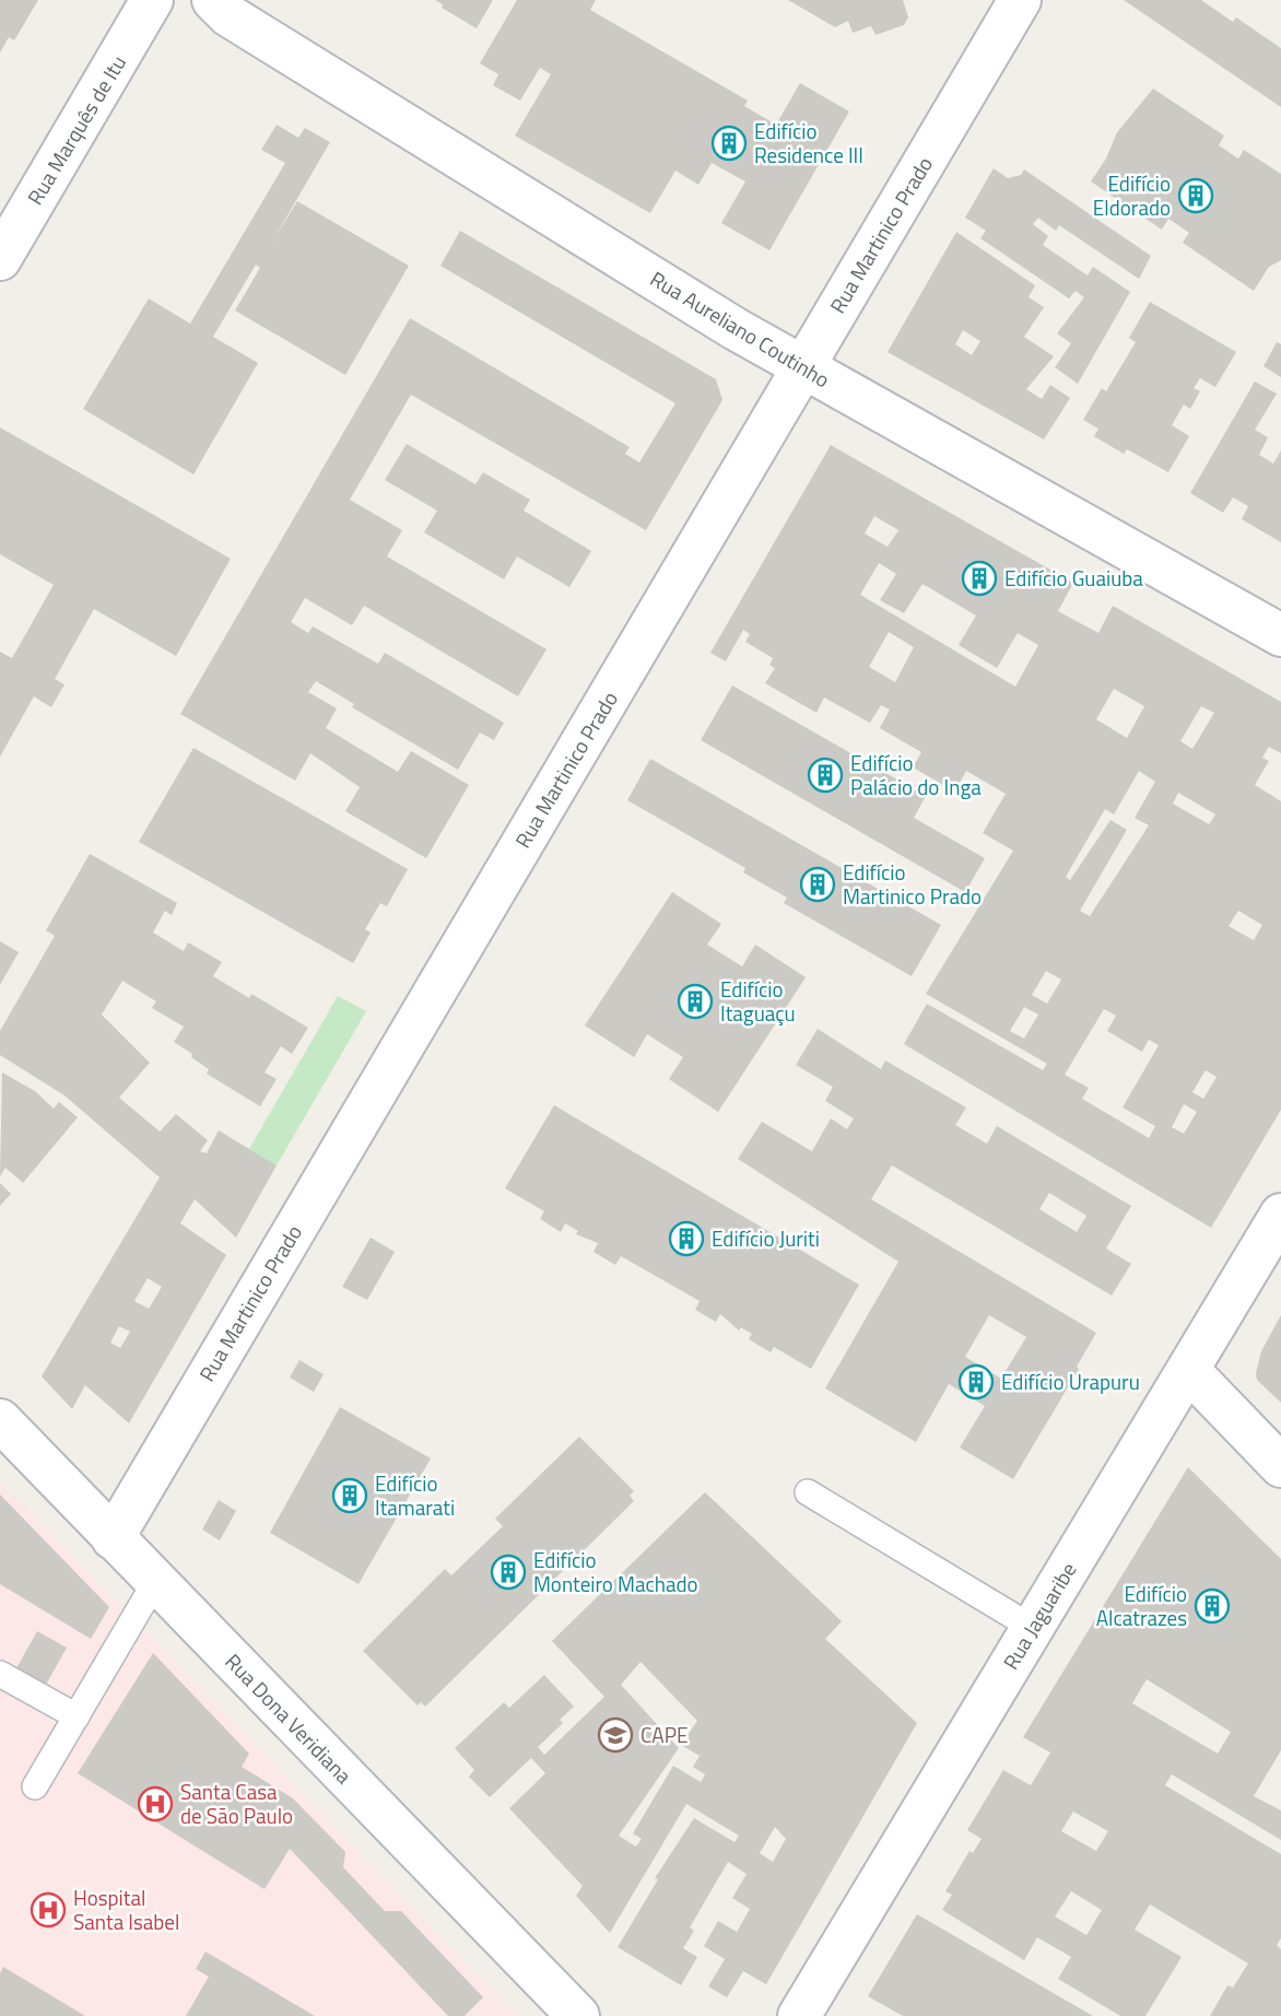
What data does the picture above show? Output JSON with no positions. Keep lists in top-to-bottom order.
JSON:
{
  "streets": {
    "street": [
      "Rua Marquês de Itu",
      "Rua Martinico Prado",
      "Rua Aureliano Coutinho",
      "Rua Jaguaribe",
      "Rua Dona Veridiana"
    ]
  },
  "crossings": [
    ["Rua Martinico Prado", "Rua Aureliano Coutinho"],
    ["Rua Martinico Prado", "Rua Dona Veridiana"]
  ],
  "places": {
    "building": [
      "Edifício Residence III",
      "Edifício Eldorado",
      "Edifício Guaiuba",
      "Edifício Palácio do Inga",
      "Edifício Martinico Prado",
      "Edifício Itaguaçu",
      "Edifício Juriti",
      "Edifício Urapuru",
      "Edifício Itamarati",
      "Edifício Monteiro Machado",
      "Edifício Alcatrazes"
    ],
    "school or university": ["CAPE"],
    "hospital": ["Santa Casa de São Paulo", "Hospital Santa Isabel"]
  }
}
